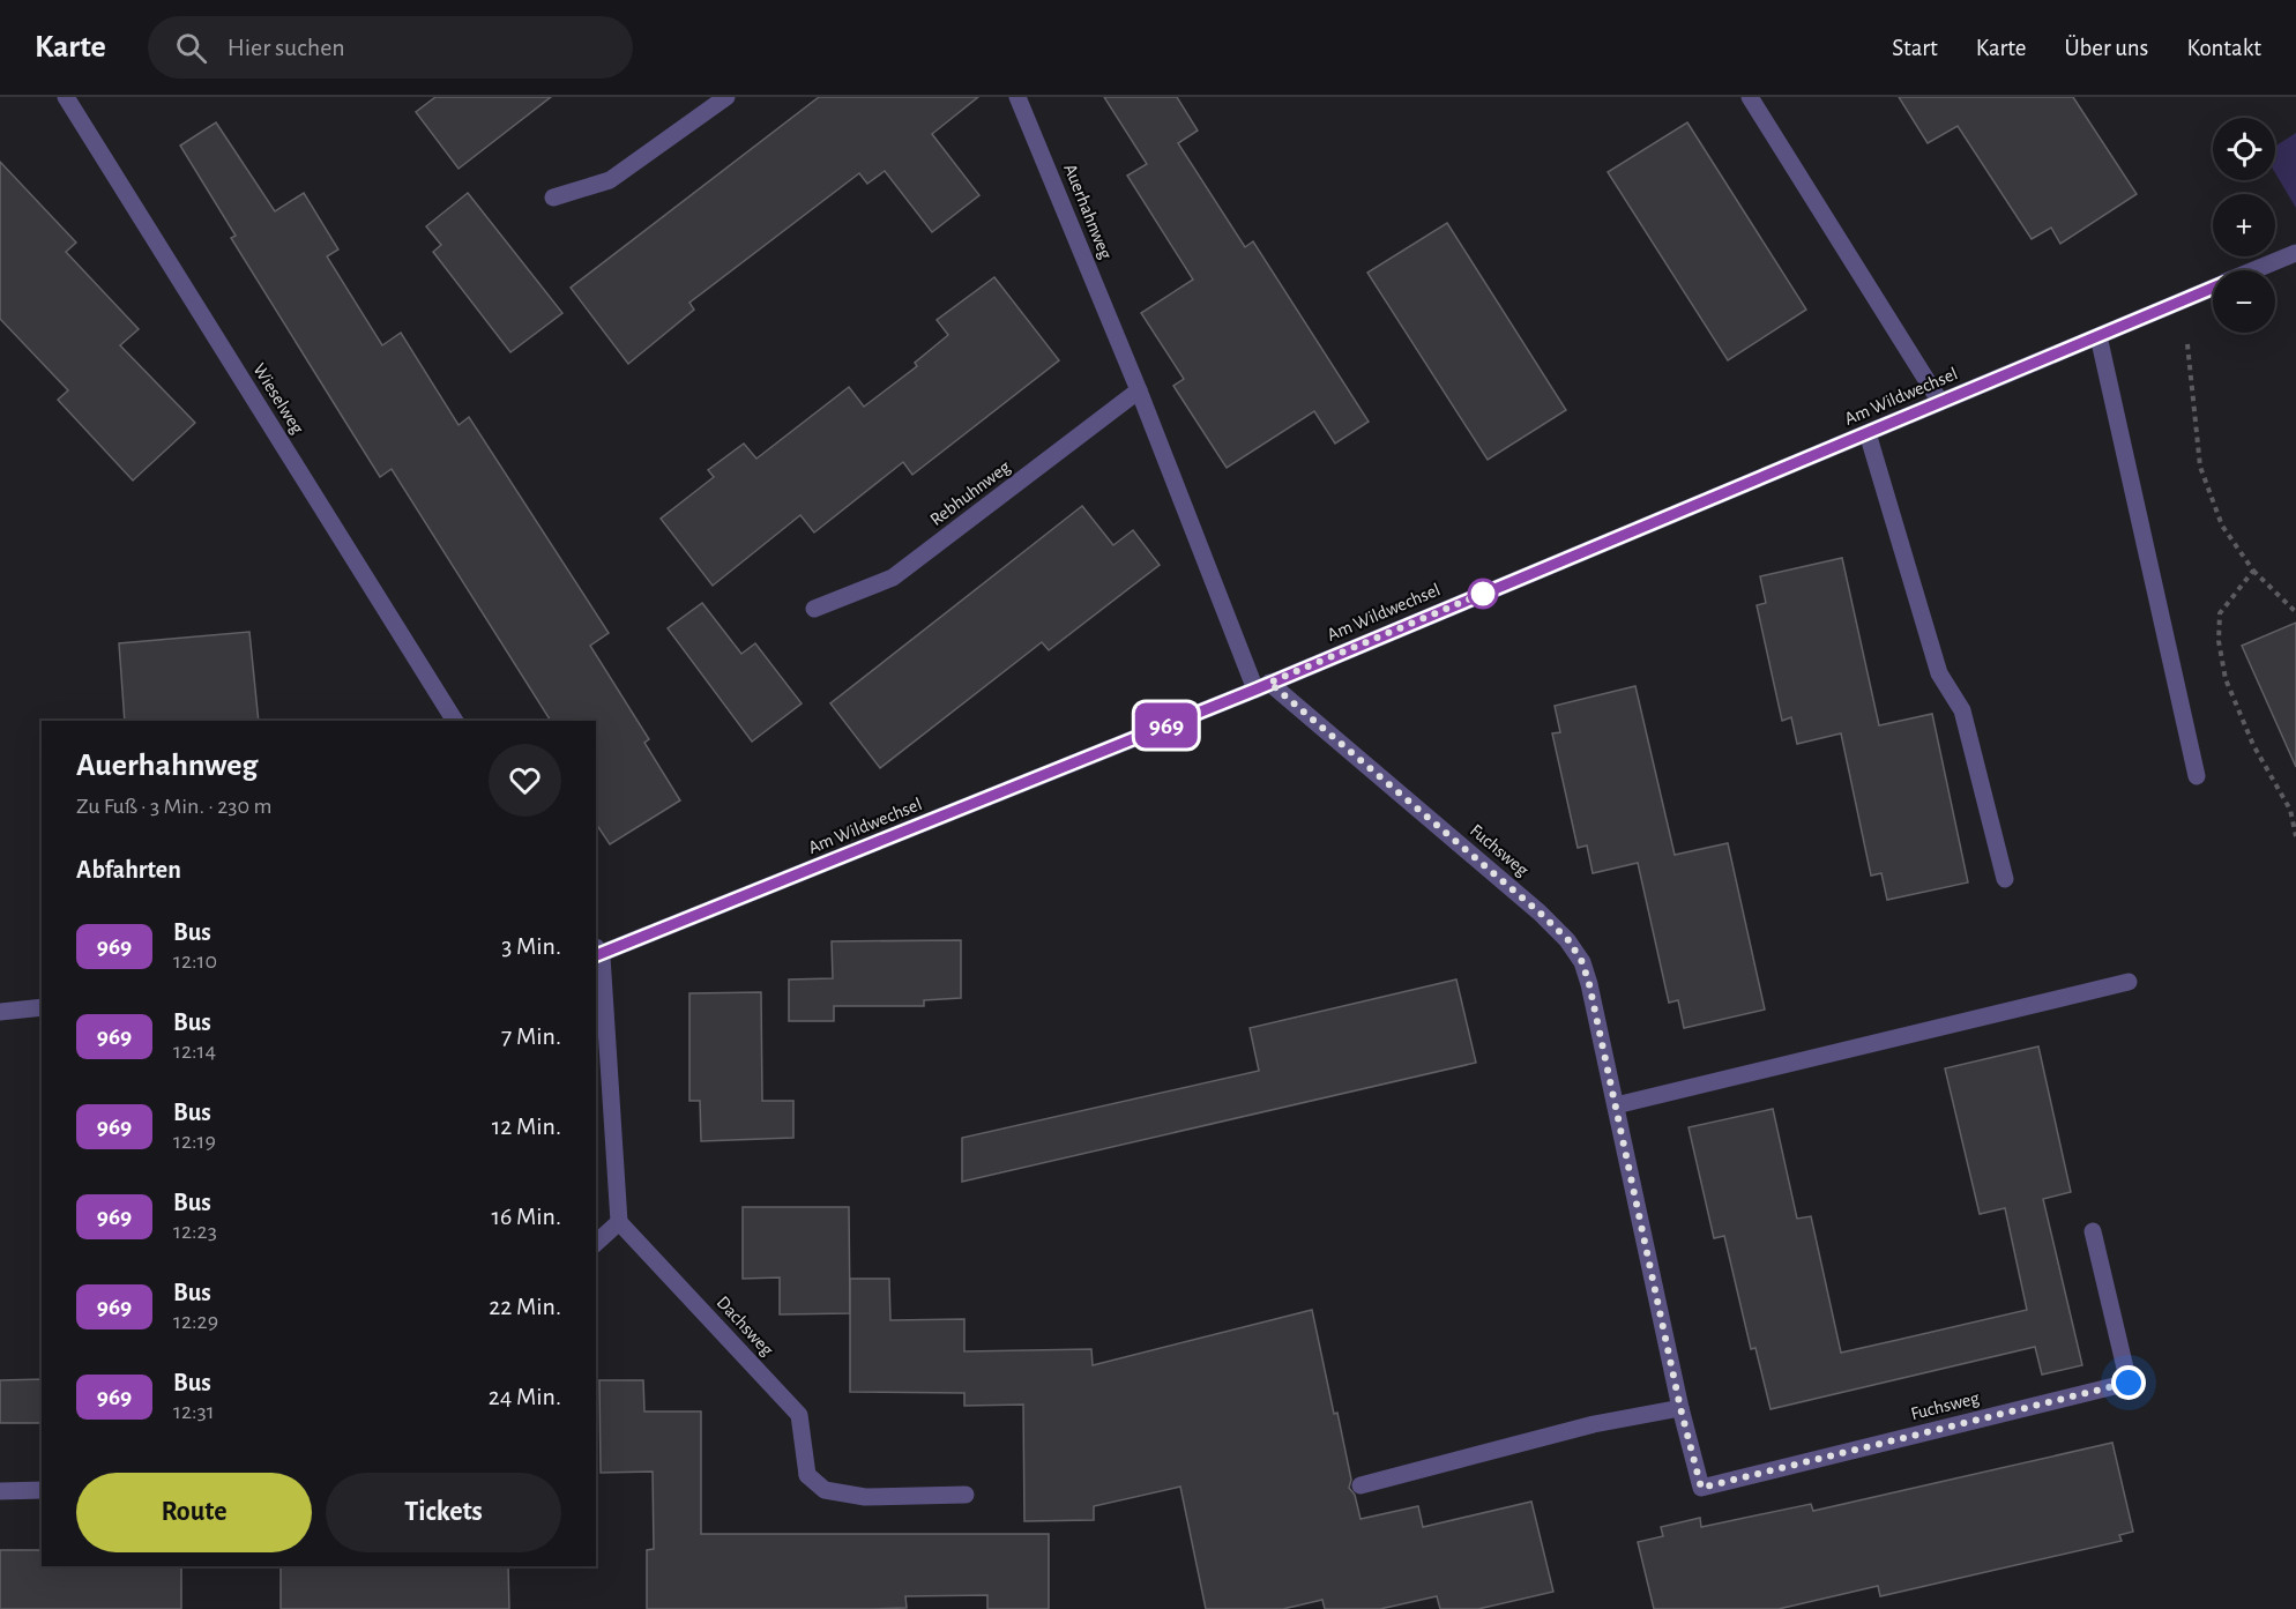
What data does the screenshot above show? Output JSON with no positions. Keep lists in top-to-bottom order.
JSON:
{
  "streets": {
    "street": [
      "Auerhahnweg",
      "Am Wildwechsel",
      "Wieselweg",
      "Rebhuhnweg",
      "Fuchsweg",
      "Dachsweg"
    ]
  },
  "crossings": [
    ["Auerhahnweg", "Am Wildwechsel"],
    ["Auerhahnweg", "Rebhuhnweg"],
    ["Auerhahnweg", "Fuchsweg"],
    ["Am Wildwechsel", "Fuchsweg"]
  ],
  "lines": ["bus line 969"],
  "page": {
    "header": "Karte",
    "search": "Hier suchen",
    "nav": [
      "Start",
      "Karte",
      "Über uns",
      "Kontakt"
    ],
    "on_map": "969",
    "map_buttons": ["+", "−"],
    "heading": [
      ["Auerhahnweg", "Zu Fuß · 3 Min. · 230 m"],
      "Abfahrten"
    ],
    "list": [
      {
        "mark": "969",
        "name": "Bus",
        "note": "12:10",
        "value": "3 Min."
      },
      {
        "mark": "969",
        "name": "Bus",
        "note": "12:14",
        "value": "7 Min."
      },
      {
        "mark": "969",
        "name": "Bus",
        "note": "12:19",
        "value": "12 Min."
      },
      {
        "mark": "969",
        "name": "Bus",
        "note": "12:23",
        "value": "16 Min."
      },
      {
        "mark": "969",
        "name": "Bus",
        "note": "12:29",
        "value": "22 Min."
      },
      {
        "mark": "969",
        "name": "Bus",
        "note": "12:31",
        "value": "24 Min."
      }
    ],
    "buttons": ["Route", "Tickets"]
  }
}
